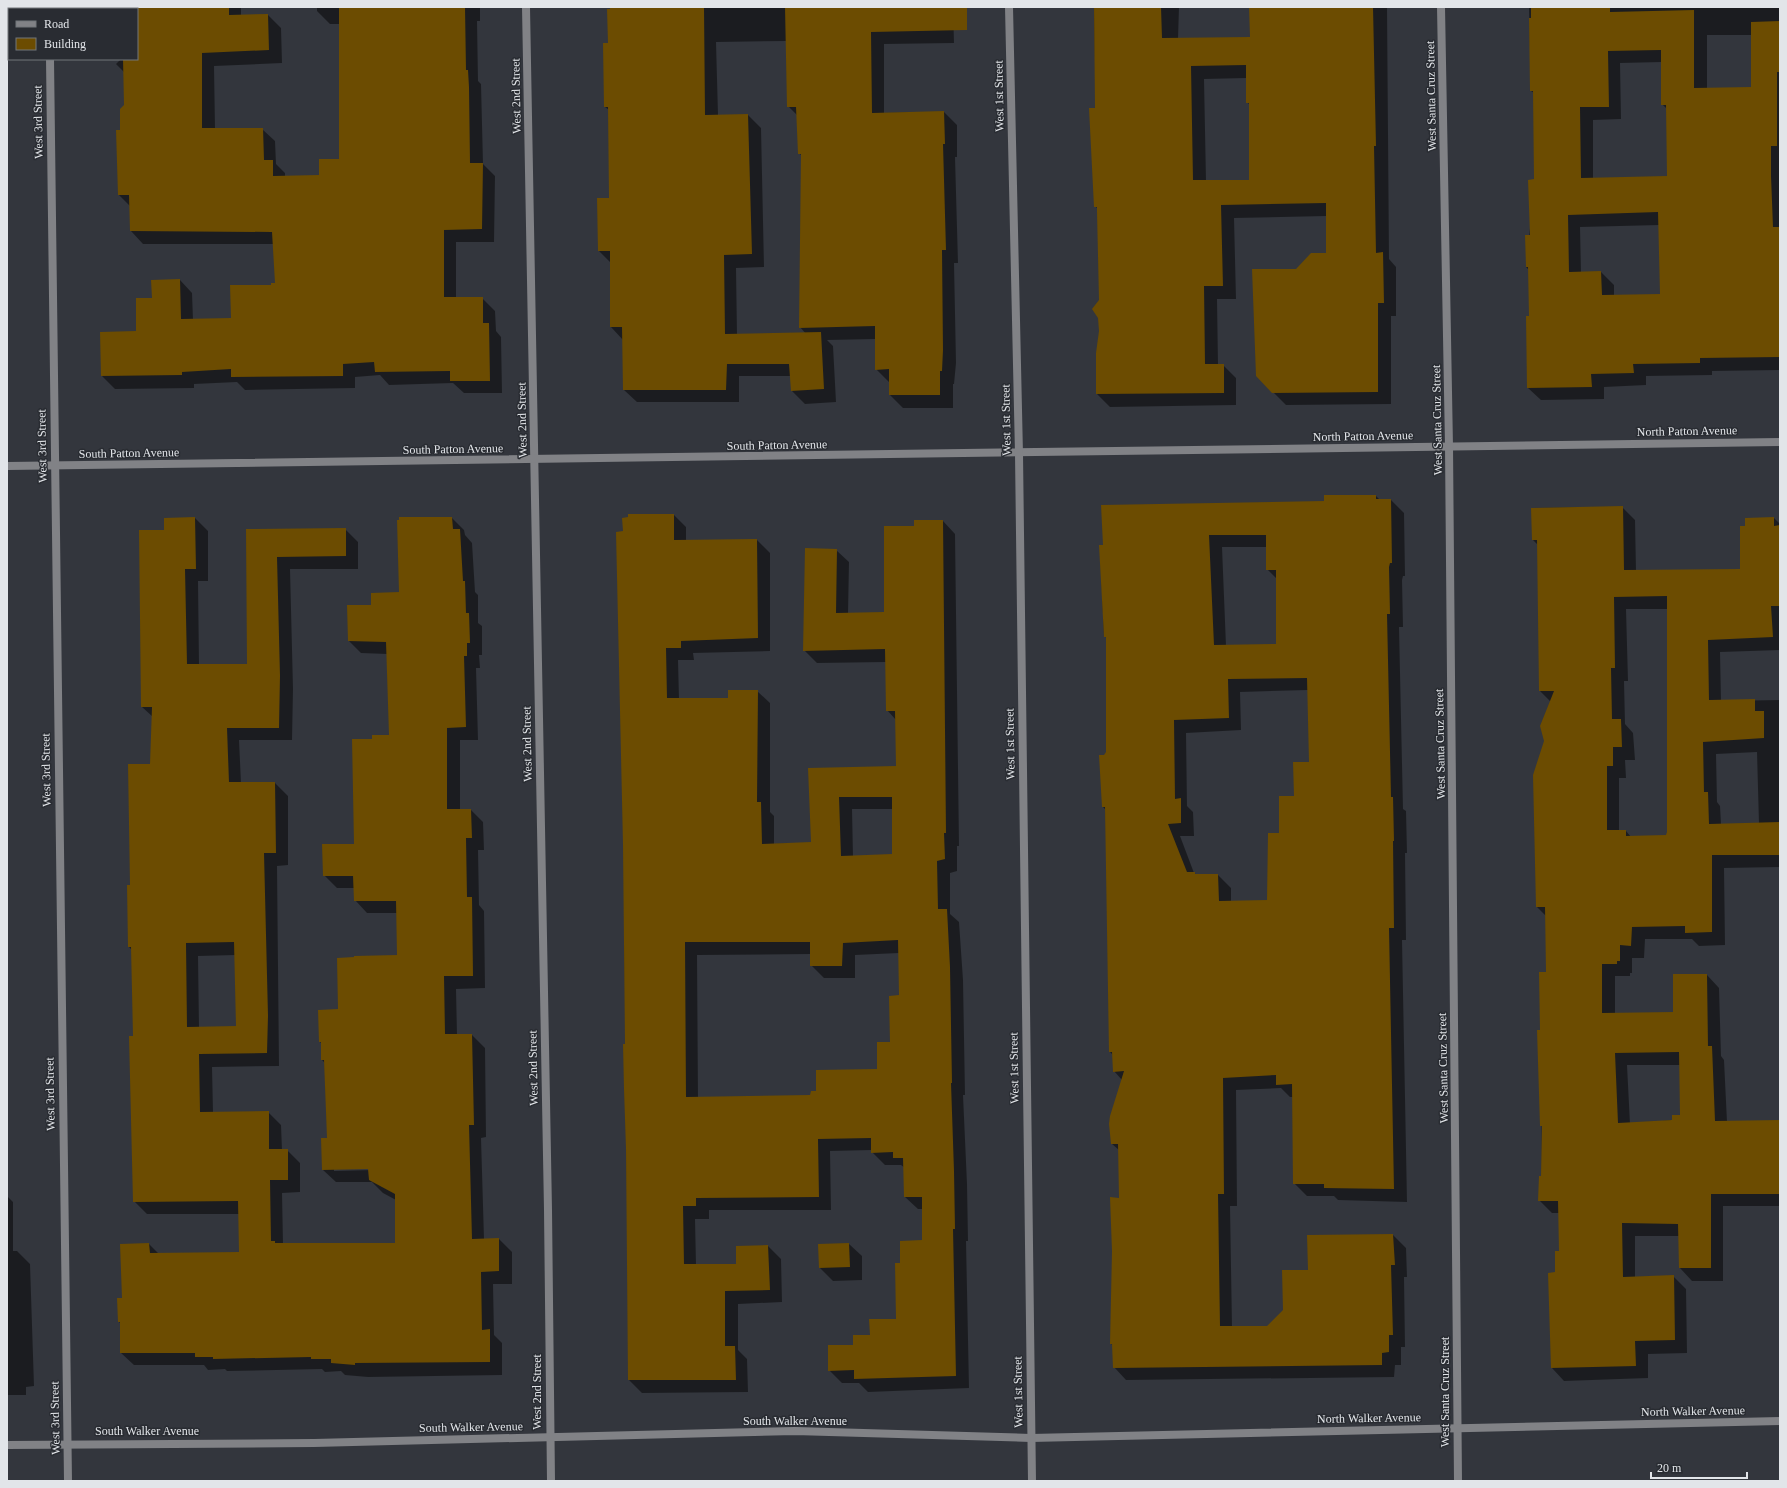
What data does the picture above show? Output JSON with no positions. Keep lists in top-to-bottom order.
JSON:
{
  "streets": {
    "street": [
      "West 2nd Street",
      "West 1st Street",
      "West Santa Cruz Street",
      "West 3rd Street",
      "North Patton Avenue",
      "South Patton Avenue",
      "North Walker Avenue",
      "South Walker Avenue"
    ]
  },
  "crossings": [
    ["West 2nd Street", "South Patton Avenue"],
    ["West 2nd Street", "South Walker Avenue"],
    ["West 1st Street", "North Patton Avenue"],
    ["West 1st Street", "South Patton Avenue"],
    ["West 1st Street", "North Walker Avenue"],
    ["West 1st Street", "South Walker Avenue"],
    ["West Santa Cruz Street", "North Patton Avenue"],
    ["West Santa Cruz Street", "North Walker Avenue"],
    ["West 3rd Street", "South Patton Avenue"],
    ["West 3rd Street", "South Walker Avenue"],
    ["North Patton Avenue", "South Patton Avenue"],
    ["North Walker Avenue", "South Walker Avenue"]
  ],
  "legend": ["Road", "Building"],
  "scale_bar": "20 m"
}
